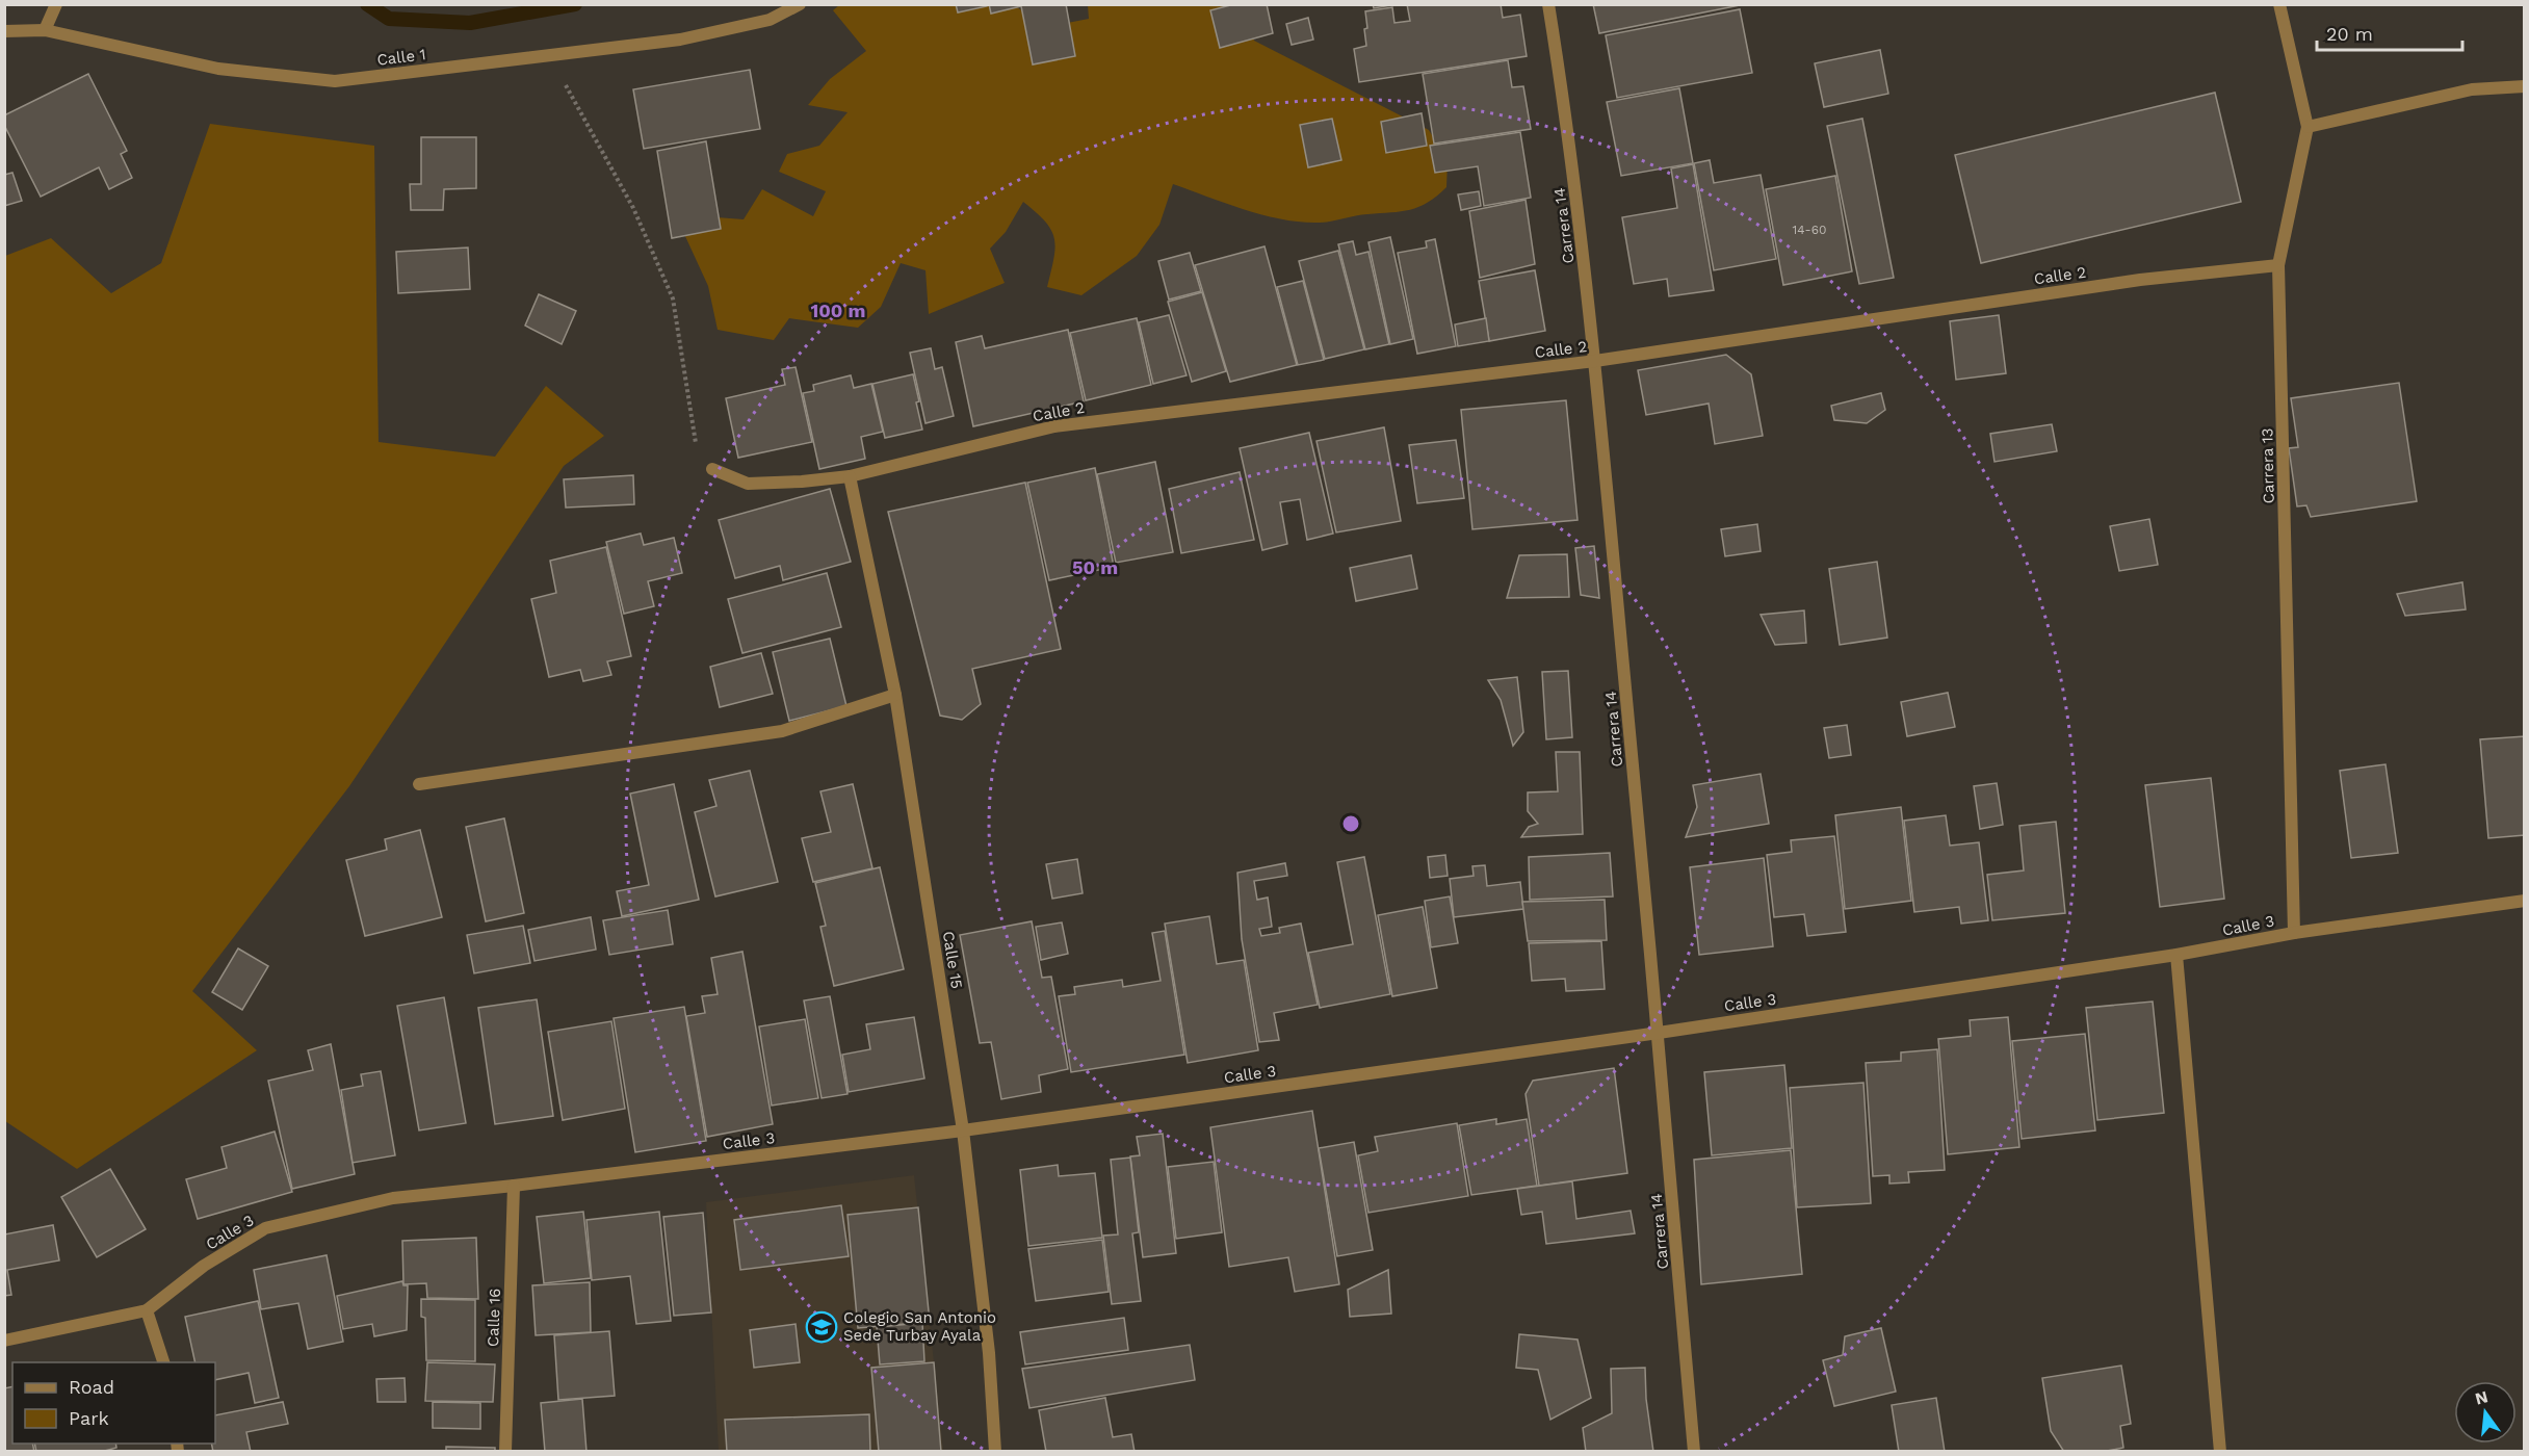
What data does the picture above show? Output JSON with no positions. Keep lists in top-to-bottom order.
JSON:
{
  "streets": {
    "street": [
      "Calle 1",
      "Carrera 14",
      "Calle 2",
      "Carrera 13",
      "Calle 3",
      "Calle 15",
      "Calle 16"
    ]
  },
  "crossings": [
    ["Carrera 14", "Calle 2"],
    ["Carrera 14", "Calle 3"],
    ["Calle 2", "Carrera 13"],
    ["Calle 2", "Calle 15"],
    ["Carrera 13", "Calle 3"],
    ["Calle 3", "Calle 15"],
    ["Calle 3", "Calle 16"]
  ],
  "places": {
    "school or university": ["Colegio San Antonio Sede Turbay Ayala"]
  },
  "house_numbers": ["14-60"],
  "legend": ["Road", "Park"],
  "scale_bar": "20 m",
  "north": "top",
  "rings": ["100 m", "50 m"]
}
